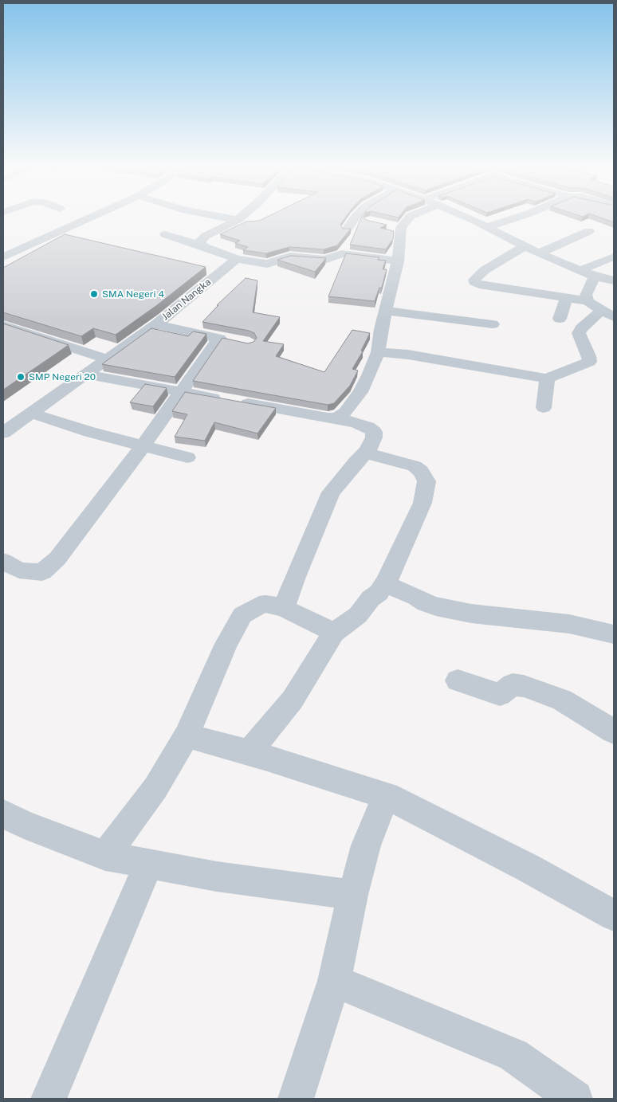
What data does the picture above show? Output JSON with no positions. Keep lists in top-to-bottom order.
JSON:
{
  "streets": {
    "street": ["Jalan Nangka"]
  },
  "places": ["SMA Negeri 4", "SMP Negeri 20"]
}
